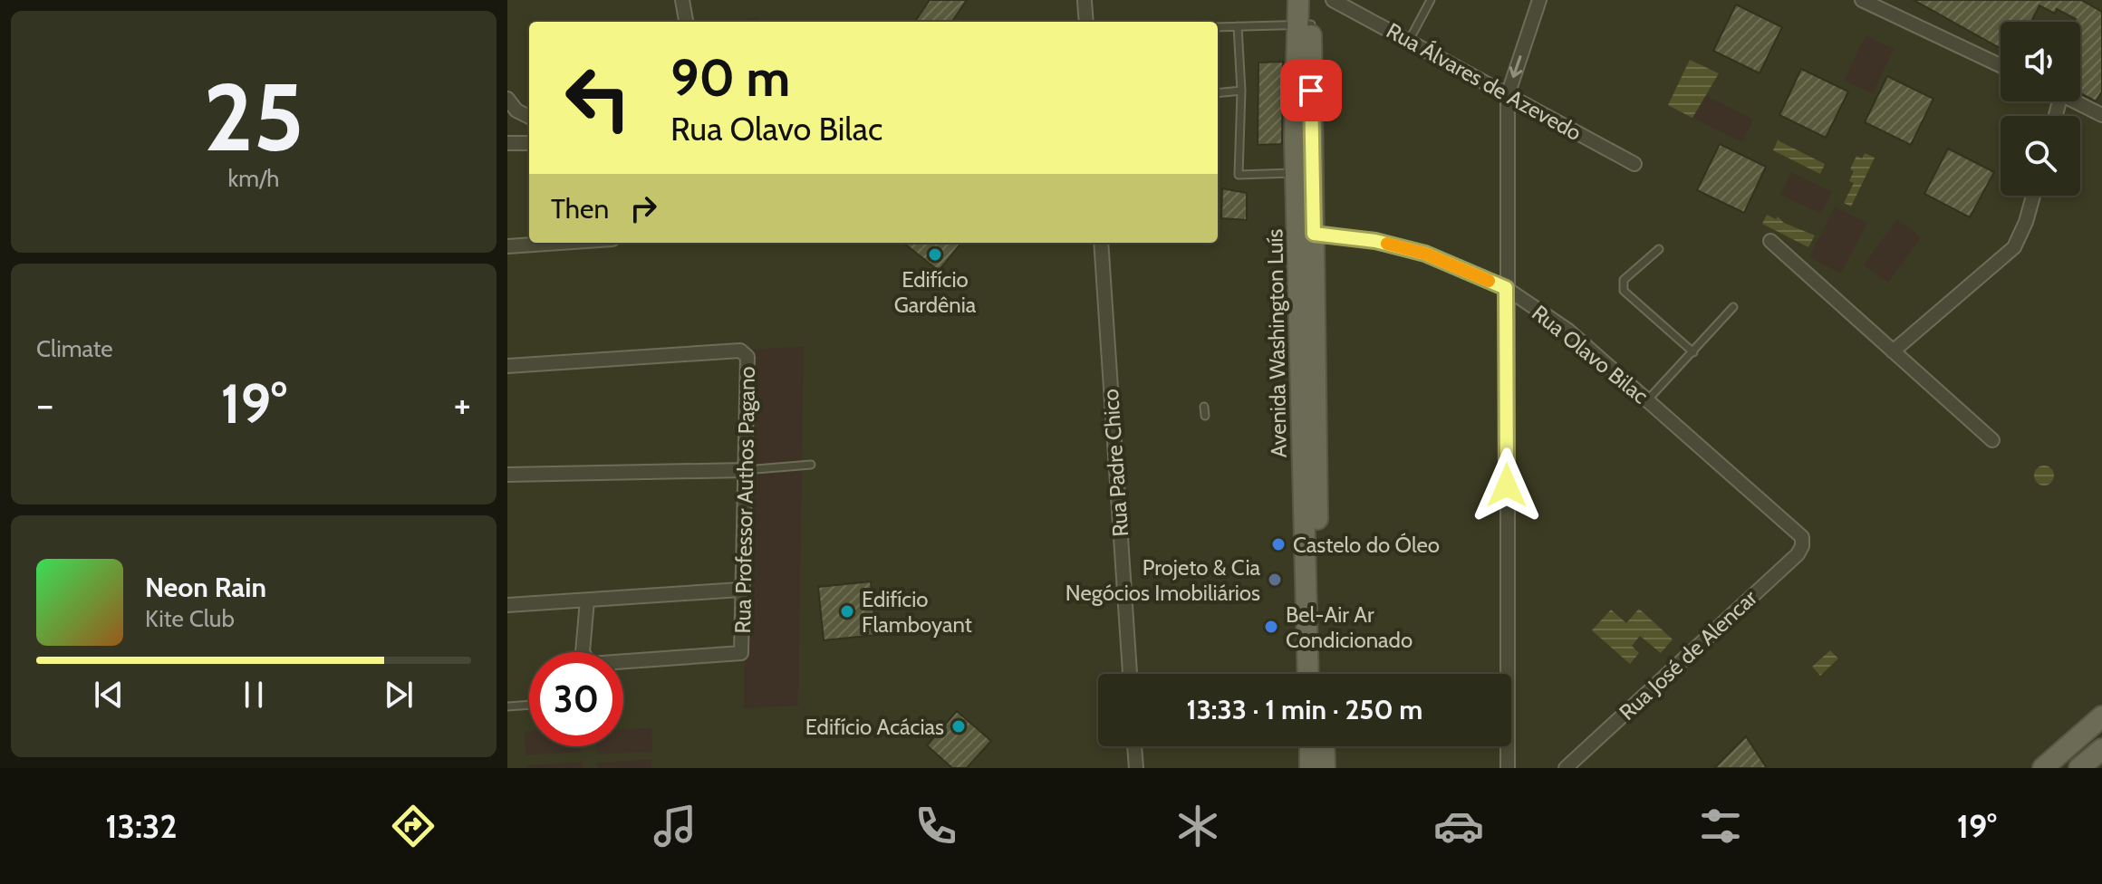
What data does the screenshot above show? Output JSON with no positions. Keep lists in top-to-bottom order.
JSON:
{
  "streets": {
    "main road": ["Avenida Washington Luís"],
    "street": [
      "Rua Álvares de Azevedo",
      "Rua Olavo Bilac",
      "Rua Padre Chico",
      "Rua Professor Authos Pagano",
      "Rua José de Alencar"
    ]
  },
  "crossings": [
    ["Avenida Washington Luís", "Rua Olavo Bilac"],
    ["Rua Olavo Bilac", "Rua José de Alencar"]
  ],
  "places": [
    "Edifício Gardênia",
    "Castelo do Óleo",
    "Projeto & Cia Negócios Imobiliários",
    "Edifício Flamboyant",
    "Bel-Air Ar Condicionado",
    "Edifício Acácias"
  ],
  "page": {
    "tile": [
      ["25", "km/h"],
      "Climate"
    ],
    "turn": ["90 m", "Rua Olavo Bilac"],
    "then": "Then",
    "heat": ["−", "19°", "+"],
    "song": ["Neon Rain", "Kite Club"],
    "limit": "30",
    "trip": "13:33 · 1 min · 250 m",
    "tabs": ["13:32", "19°"]
  }
}
